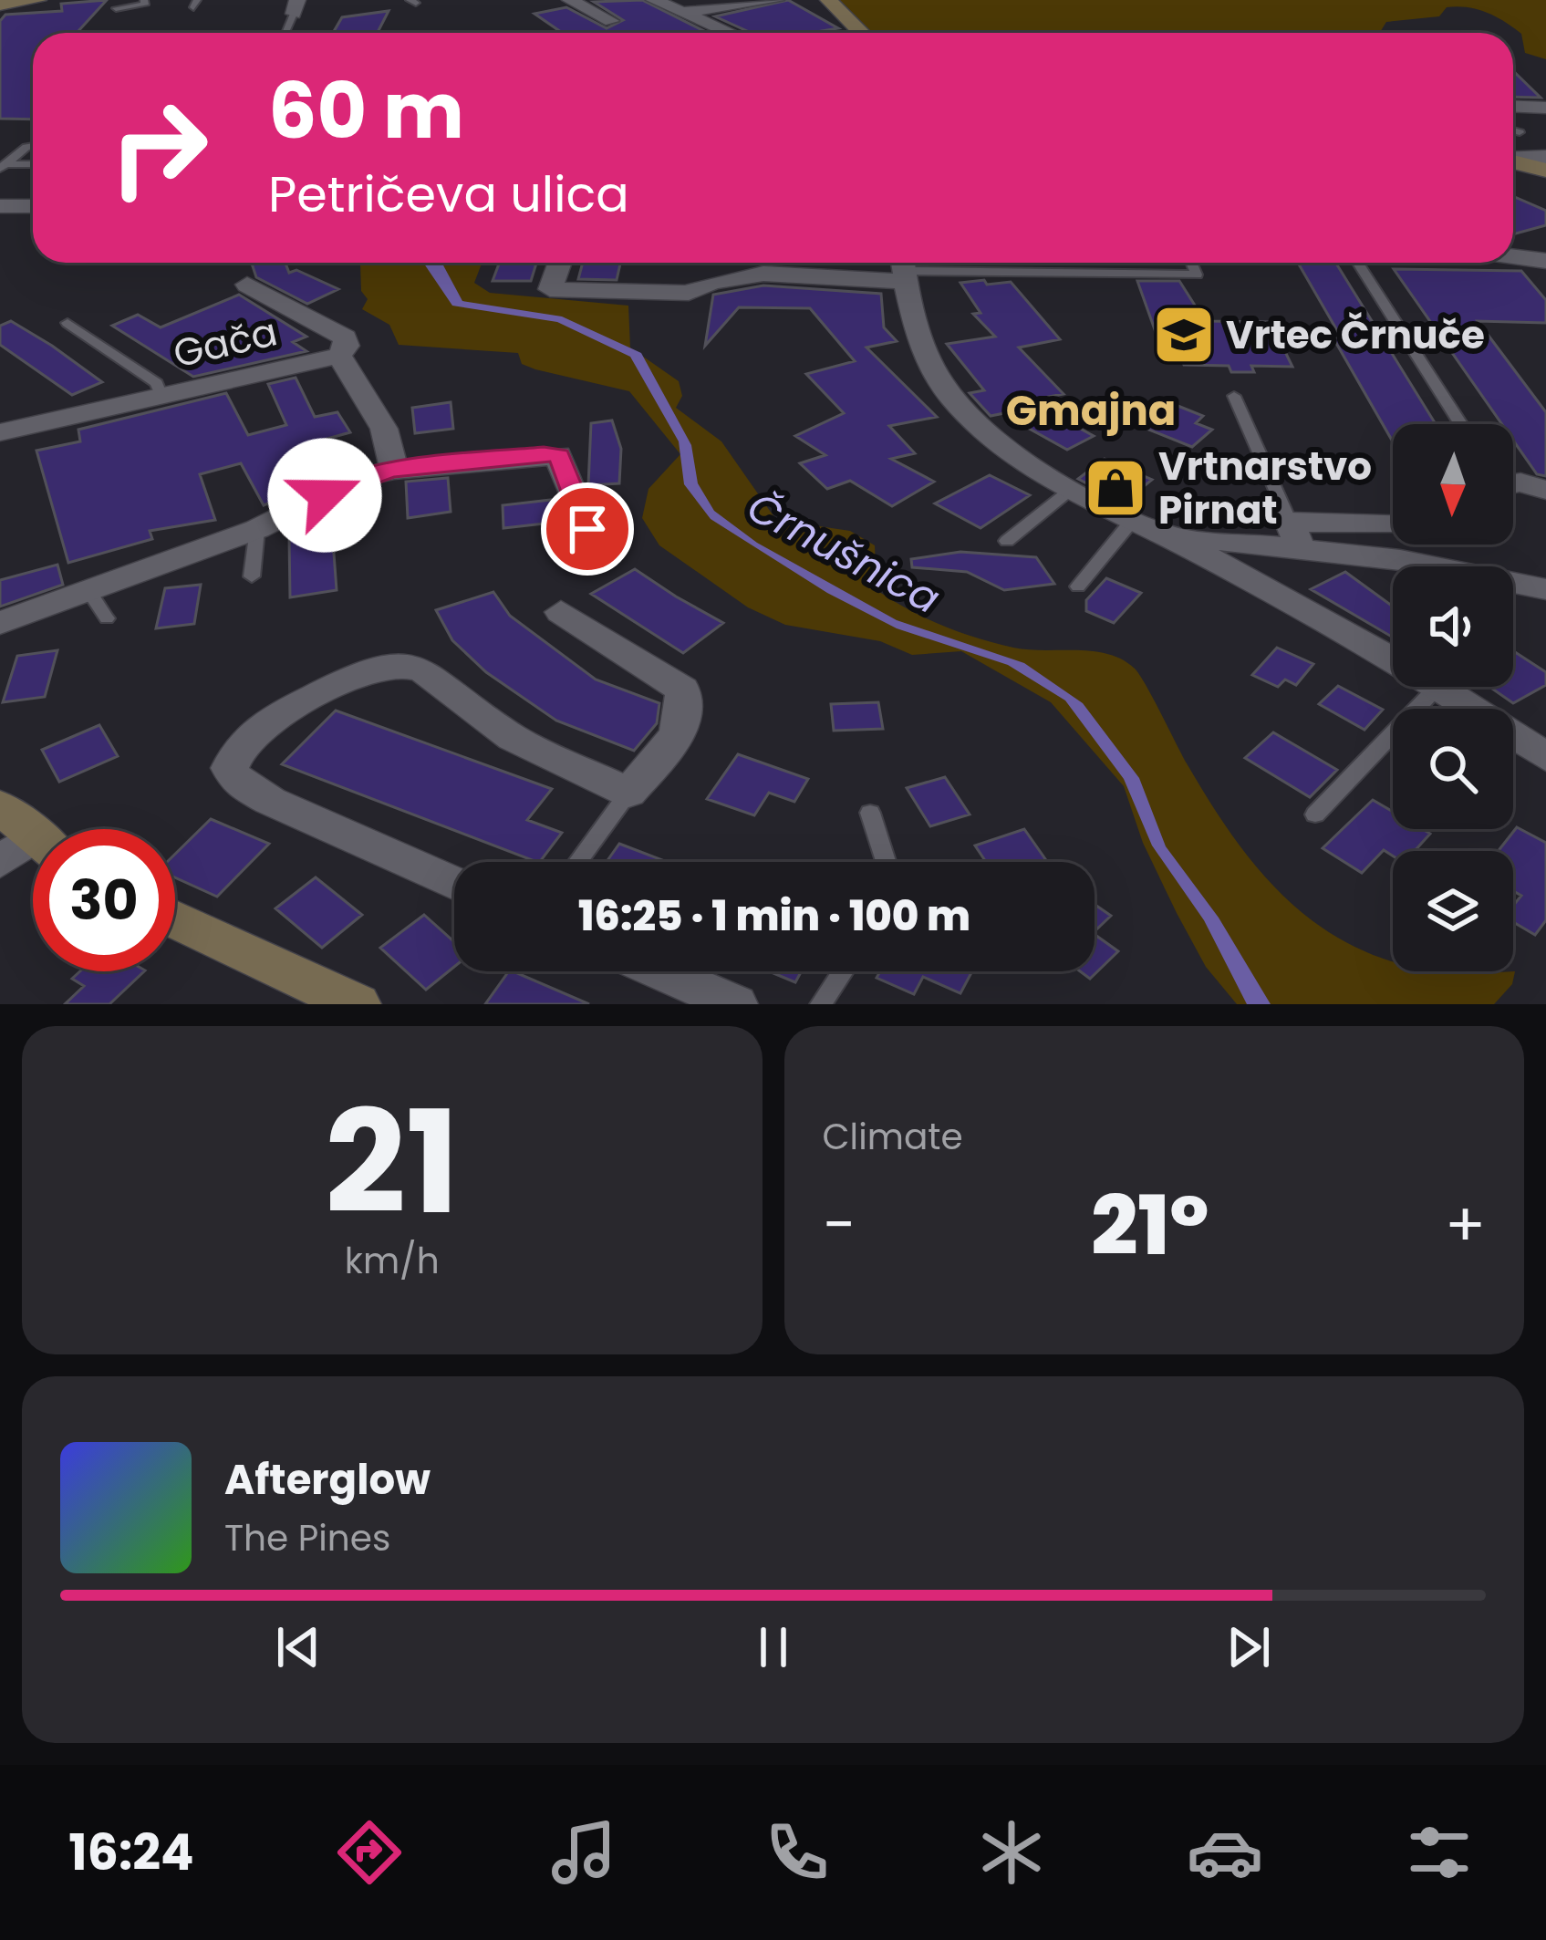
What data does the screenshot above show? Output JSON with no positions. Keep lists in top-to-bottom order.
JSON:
{
  "streets": {
    "street": ["Gača"]
  },
  "districts": ["Gmajna"],
  "water": ["Črnušnica"],
  "places": {
    "school or university": ["Vrtec Črnuče"],
    "shop": ["Vrtnarstvo Pirnat"]
  },
  "north": "bottom",
  "page": {
    "turn": ["60 m", "Petričeva ulica"],
    "limit": "30",
    "trip": "16:25 · 1 min · 100 m",
    "tile": [
      ["21", "km/h"],
      "Climate"
    ],
    "heat": ["−", "21°", "+"],
    "song": ["Afterglow", "The Pines"],
    "tabs": "16:24"
  }
}
